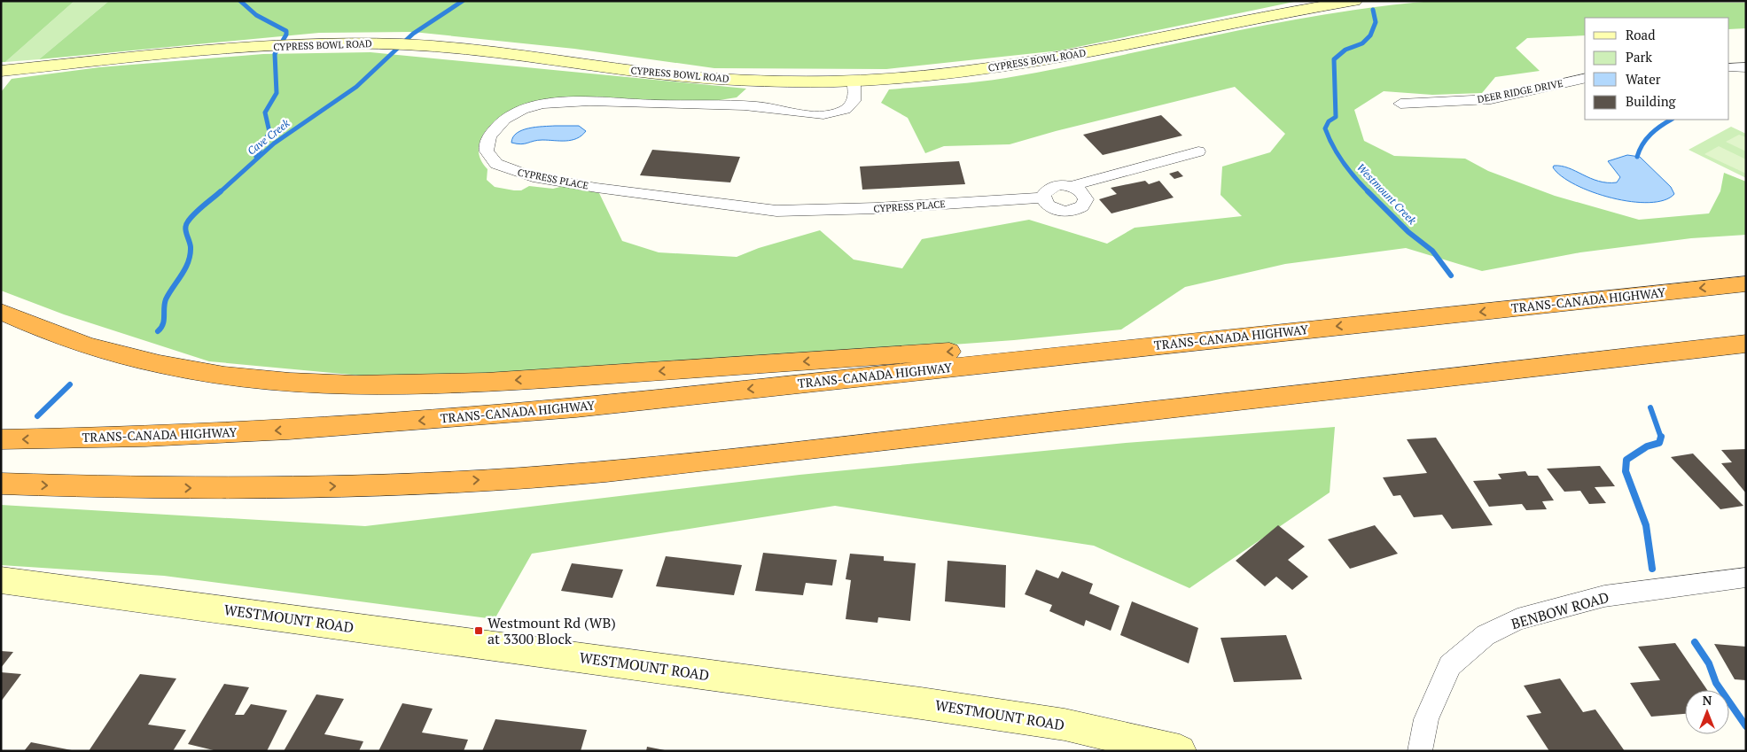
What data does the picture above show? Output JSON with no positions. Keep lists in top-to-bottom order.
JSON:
{
  "streets": {
    "highway": ["TRANS-CANADA HIGHWAY"],
    "street": [
      "CYPRESS BOWL ROAD",
      "DEER RIDGE DRIVE",
      "CYPRESS PLACE",
      "BENBOW ROAD",
      "WESTMOUNT ROAD"
    ]
  },
  "crossings": [
    ["CYPRESS BOWL ROAD", "CYPRESS PLACE"]
  ],
  "water": ["Cave Creek", "Westmount Creek"],
  "places": {
    "transit": ["Westmount Rd (WB) at 3300 Block"]
  },
  "legend": [
    "Road",
    "Park",
    "Water",
    "Building"
  ],
  "north": "top"
}
